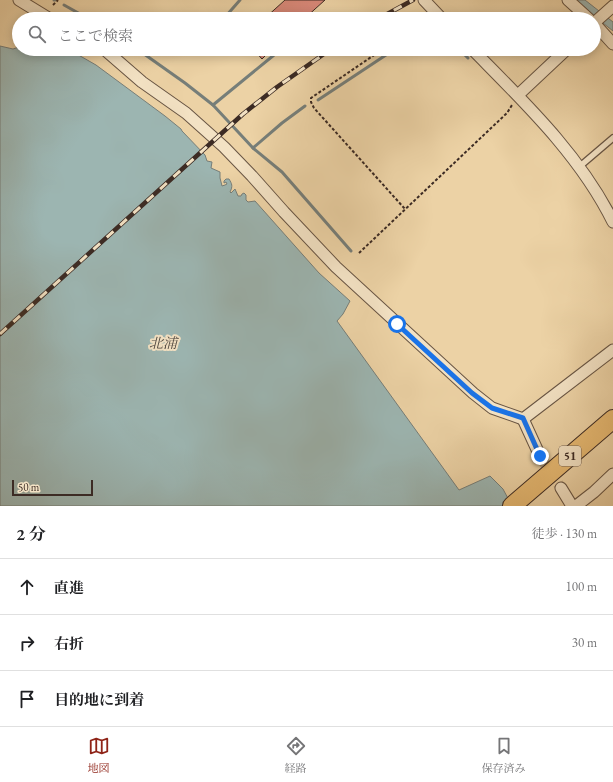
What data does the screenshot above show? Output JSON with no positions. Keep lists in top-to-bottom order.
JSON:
{
  "streets": {
    "highway": ["51"]
  },
  "water": ["北浦"],
  "scale_bar": "50 m",
  "page": {
    "search": "ここで検索",
    "scale": "50 m",
    "heading": ["2 分", "徒歩 · 130 m"],
    "list": [
      ["直進", "100 m"],
      ["右折", "30 m"],
      "目的地に到着"
    ],
    "nav": ["地図", "経路", "保存済み"]
  }
}
